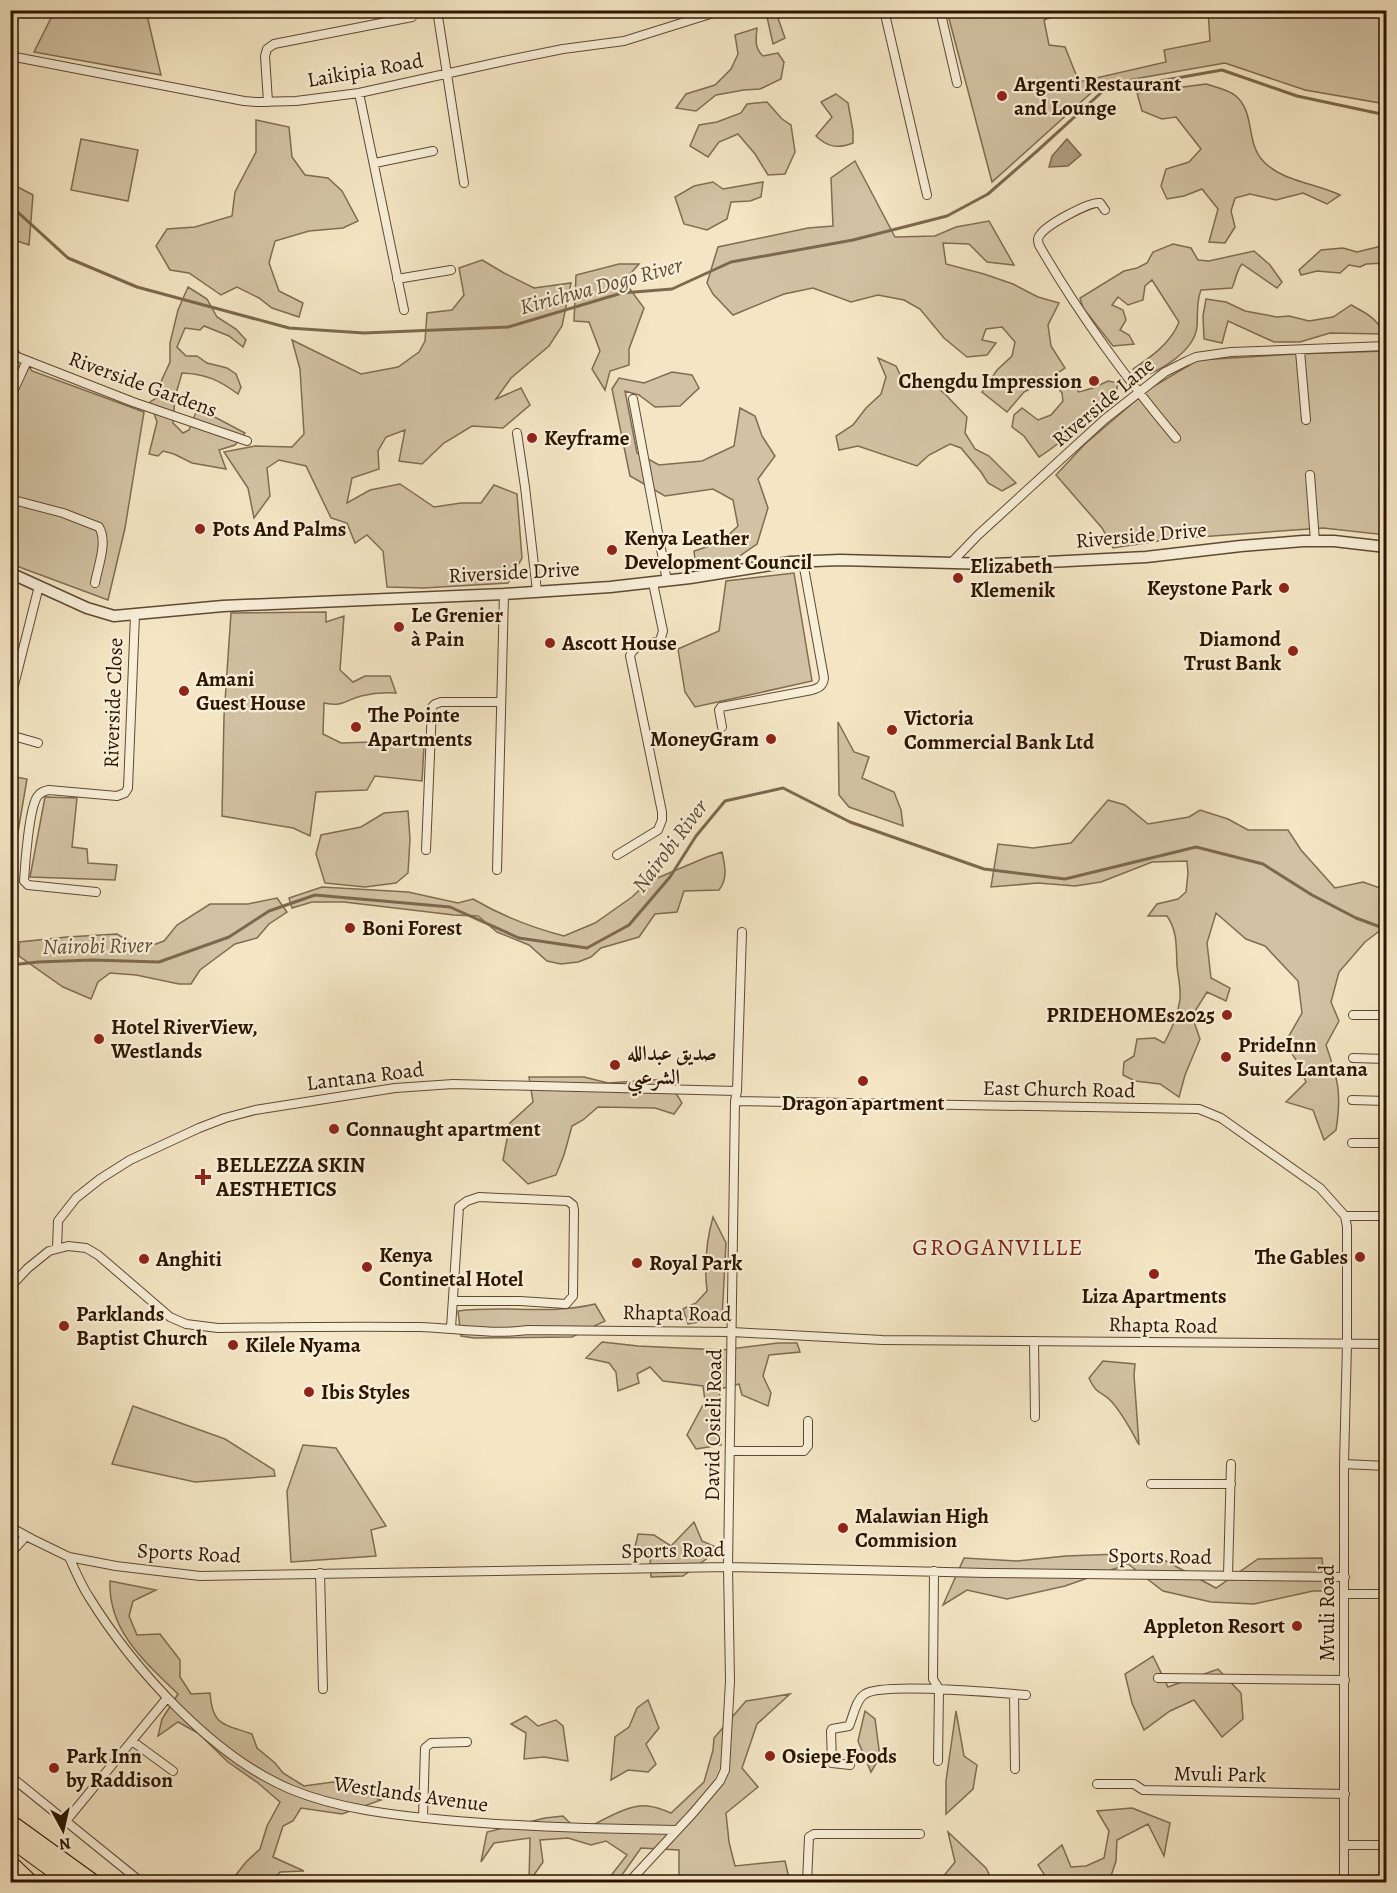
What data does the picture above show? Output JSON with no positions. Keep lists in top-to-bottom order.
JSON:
{
  "streets": {
    "street": [
      "Laikipia Road",
      "Riverside Gardens",
      "Riverside Lane",
      "Riverside Drive",
      "Riverside Close",
      "Lantana Road",
      "East Church Road",
      "Rhapta Road",
      "David Osieli Road",
      "Sports Road",
      "Mvuli Road",
      "Mvuli Park",
      "Westlands Avenue"
    ]
  },
  "crossings": [
    ["Riverside Lane", "Riverside Drive"],
    ["Riverside Drive", "Riverside Close"],
    ["Lantana Road", "Rhapta Road"],
    ["Lantana Road", "David Osieli Road"],
    ["East Church Road", "David Osieli Road"],
    ["Rhapta Road", "David Osieli Road"],
    ["Rhapta Road", "Mvuli Road"],
    ["David Osieli Road", "Sports Road"],
    ["David Osieli Road", "Westlands Avenue"],
    ["Sports Road", "Mvuli Road"],
    ["Sports Road", "Westlands Avenue"],
    ["Mvuli Road", "Mvuli Park"]
  ],
  "districts": ["GROGANVILLE"],
  "water": ["Kirichwa Dogo River", "Nairobi River"],
  "places": {
    "other": [
      "Argenti Restaurant and Lounge",
      "Chengdu Impression",
      "Keyframe",
      "Pots And Palms",
      "Kenya Leather Development Council",
      "Elizabeth Klemenik",
      "Keystone Park",
      "Le Grenier à Pain",
      "Ascott House",
      "Diamond Trust Bank",
      "Amani Guest House",
      "The Pointe Apartments",
      "Victoria Commercial Bank Ltd",
      "MoneyGram",
      "Boni Forest",
      "PRIDEHOMEs2025",
      "Hotel RiverView, Westlands",
      "PrideInn Suites Lantana",
      "صديق عبدالله الشرعبي",
      "Dragon apartment",
      "Connaught apartment",
      "The Gables",
      "Anghiti",
      "Royal Park",
      "Kenya Continetal Hotel",
      "Liza Apartments",
      "Parklands Baptist Church",
      "Kilele Nyama",
      "Ibis Styles",
      "Malawian High Commision",
      "Appleton Resort",
      "Osiepe Foods",
      "Park Inn by Raddison"
    ],
    "health": ["BELLEZZA SKIN AESTHETICS"]
  },
  "north": "bottom"
}
